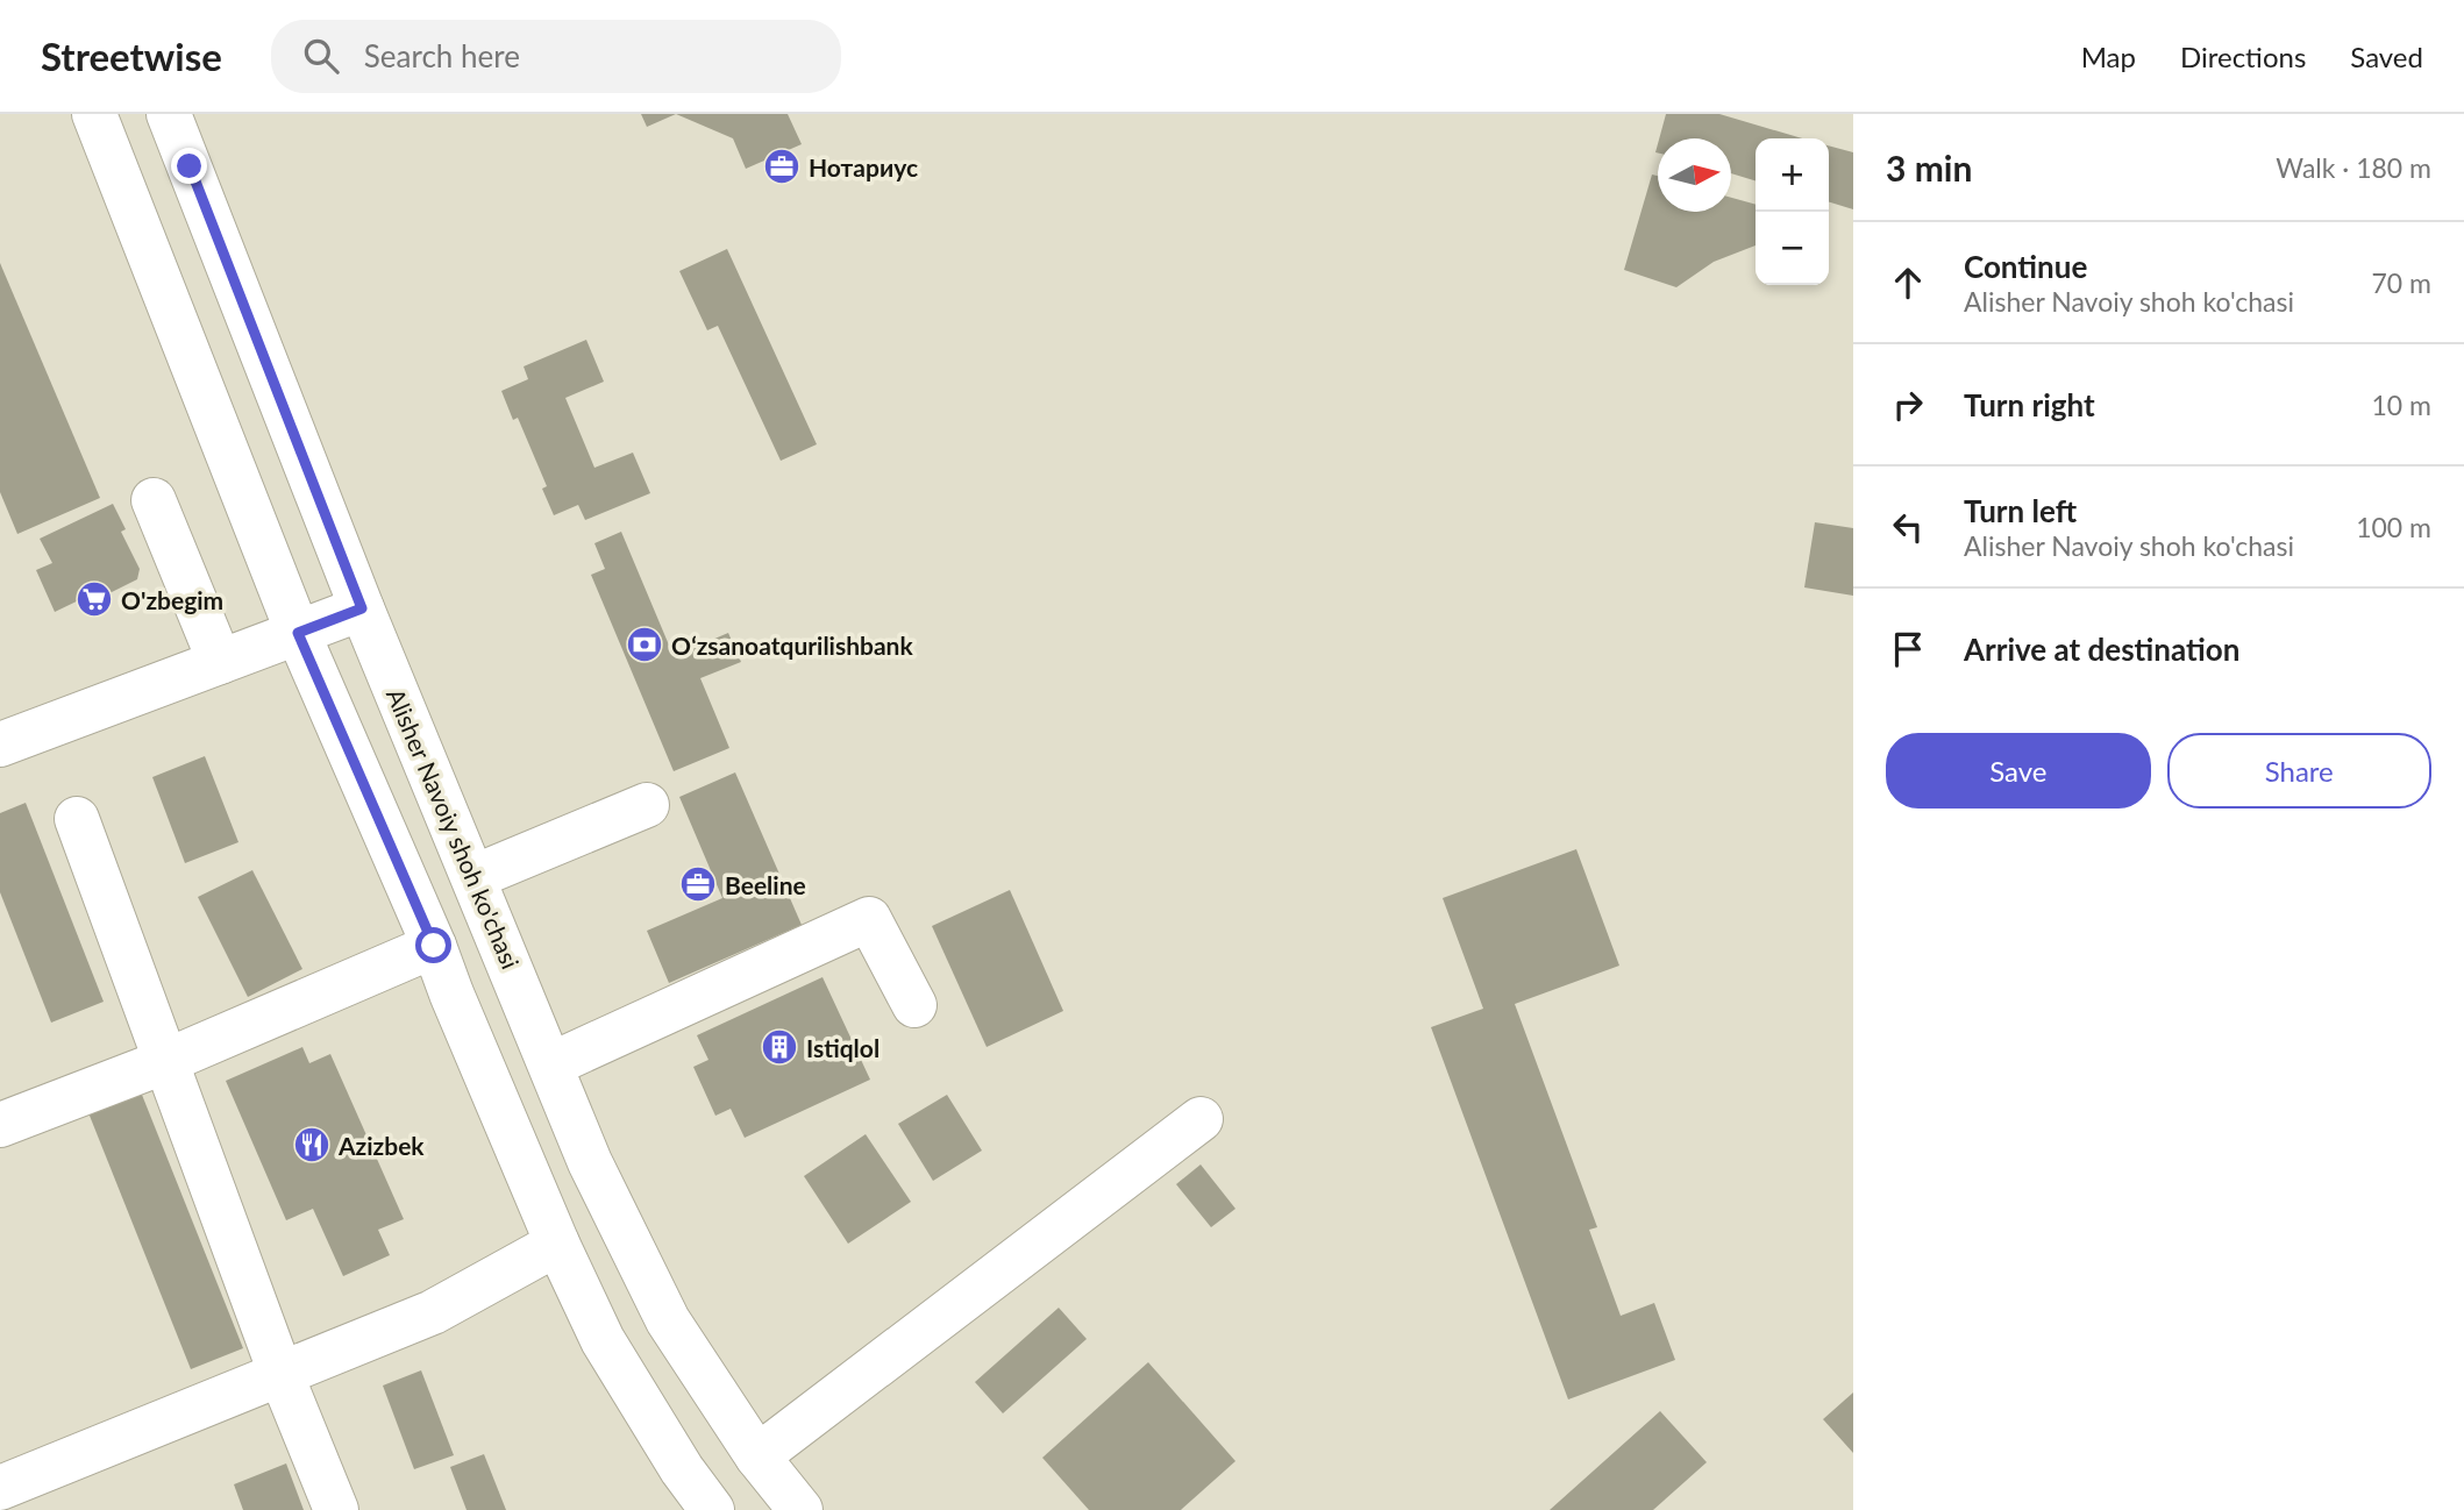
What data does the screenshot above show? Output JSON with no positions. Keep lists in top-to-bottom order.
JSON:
{
  "streets": {
    "main road": ["Alisher Navoiy shoh ko'chasi"]
  },
  "places": {
    "office": ["Нотариус", "Beeline"],
    "supermarket": ["O'zbegim"],
    "bank": ["Oʻzsanoatqurilishbank"],
    "building": ["Istiqlol"],
    "restaurant": ["Azizbek"]
  },
  "north": "right",
  "page": {
    "header": "Streetwise",
    "search": "Search here",
    "nav": ["Map", "Directions", "Saved"],
    "heading": ["3 min", "Walk · 180 m"],
    "map_buttons": ["+", "−"],
    "list": [
      ["Continue", "Alisher Navoiy shoh ko'chasi", "70 m"],
      ["Turn right", "10 m"],
      ["Turn left", "Alisher Navoiy shoh ko'chasi", "100 m"],
      "Arrive at destination"
    ],
    "buttons": ["Save", "Share"]
  }
}
